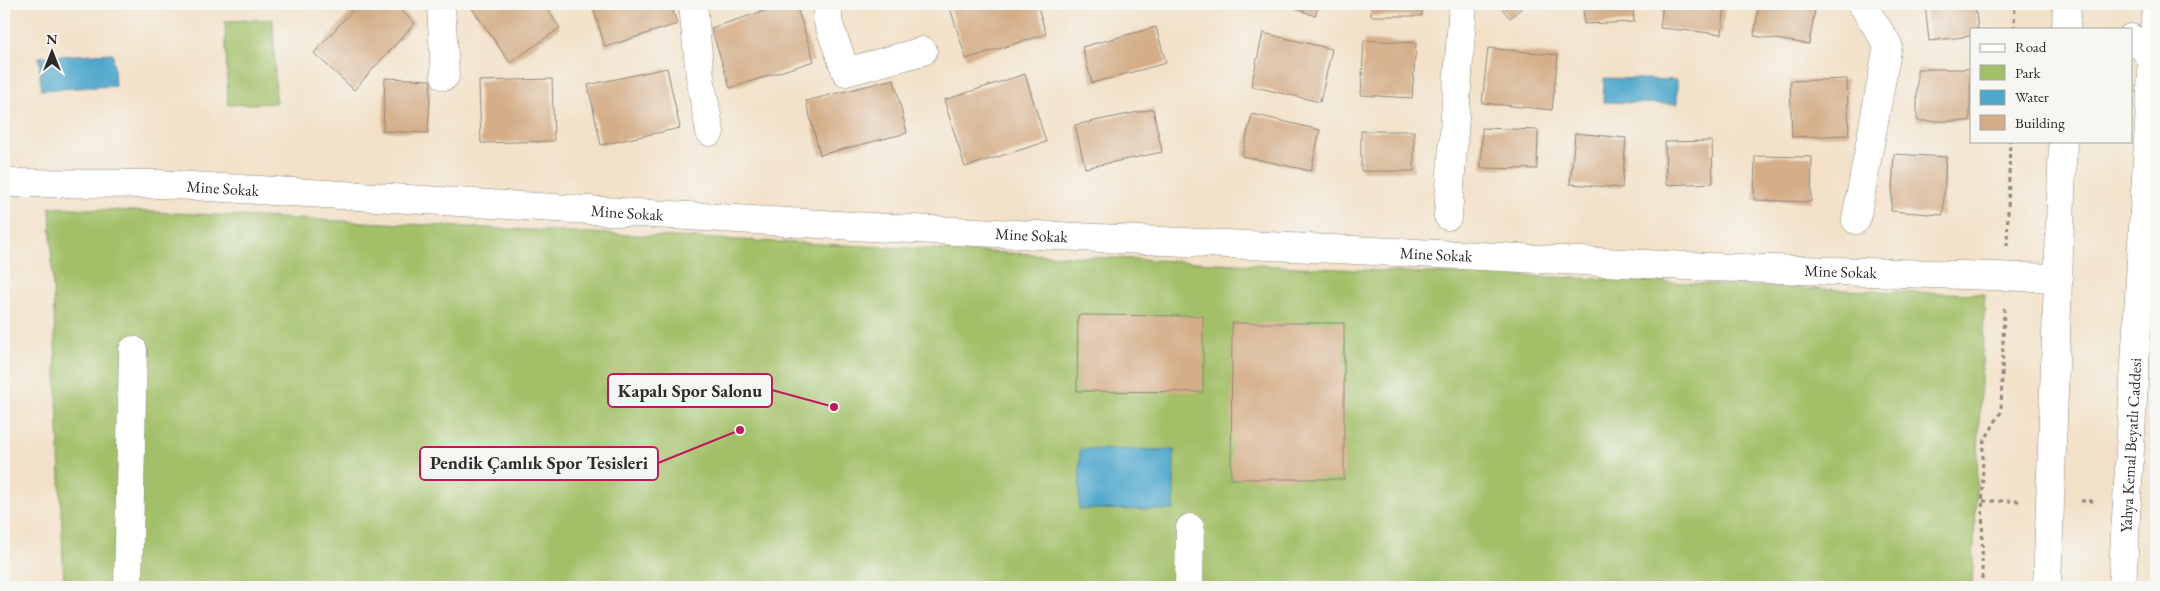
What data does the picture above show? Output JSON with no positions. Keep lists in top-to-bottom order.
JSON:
{
  "streets": {
    "street": ["Mine Sokak", "Yahya Kemal Beyatlı Caddesi"]
  },
  "places": ["Kapalı Spor Salonu", "Pendik Çamlık Spor Tesisleri"],
  "legend": [
    "Road",
    "Park",
    "Water",
    "Building"
  ],
  "north": "top"
}
